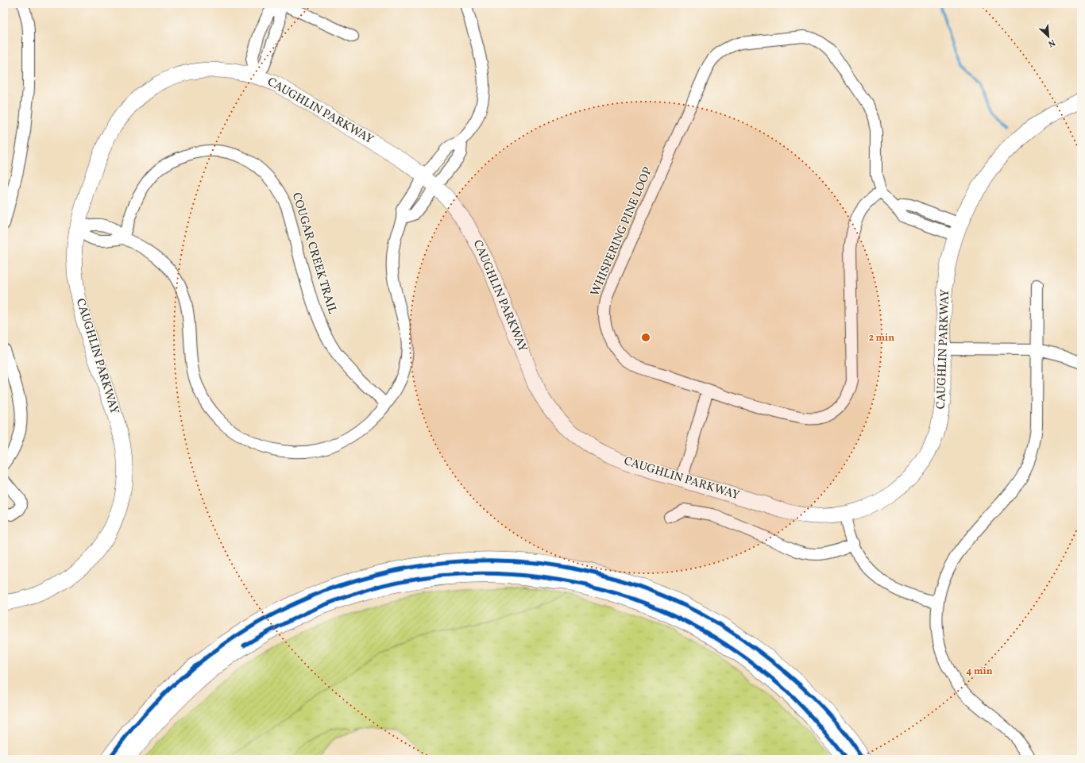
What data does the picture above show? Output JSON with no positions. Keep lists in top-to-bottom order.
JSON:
{
  "streets": {
    "street": ["CAUGHLIN PARKWAY", "WHISPERING PINE LOOP", "COUGAR CREEK TRAIL"]
  },
  "north": "bottom right",
  "rings": ["2 min", "4 min"]
}
